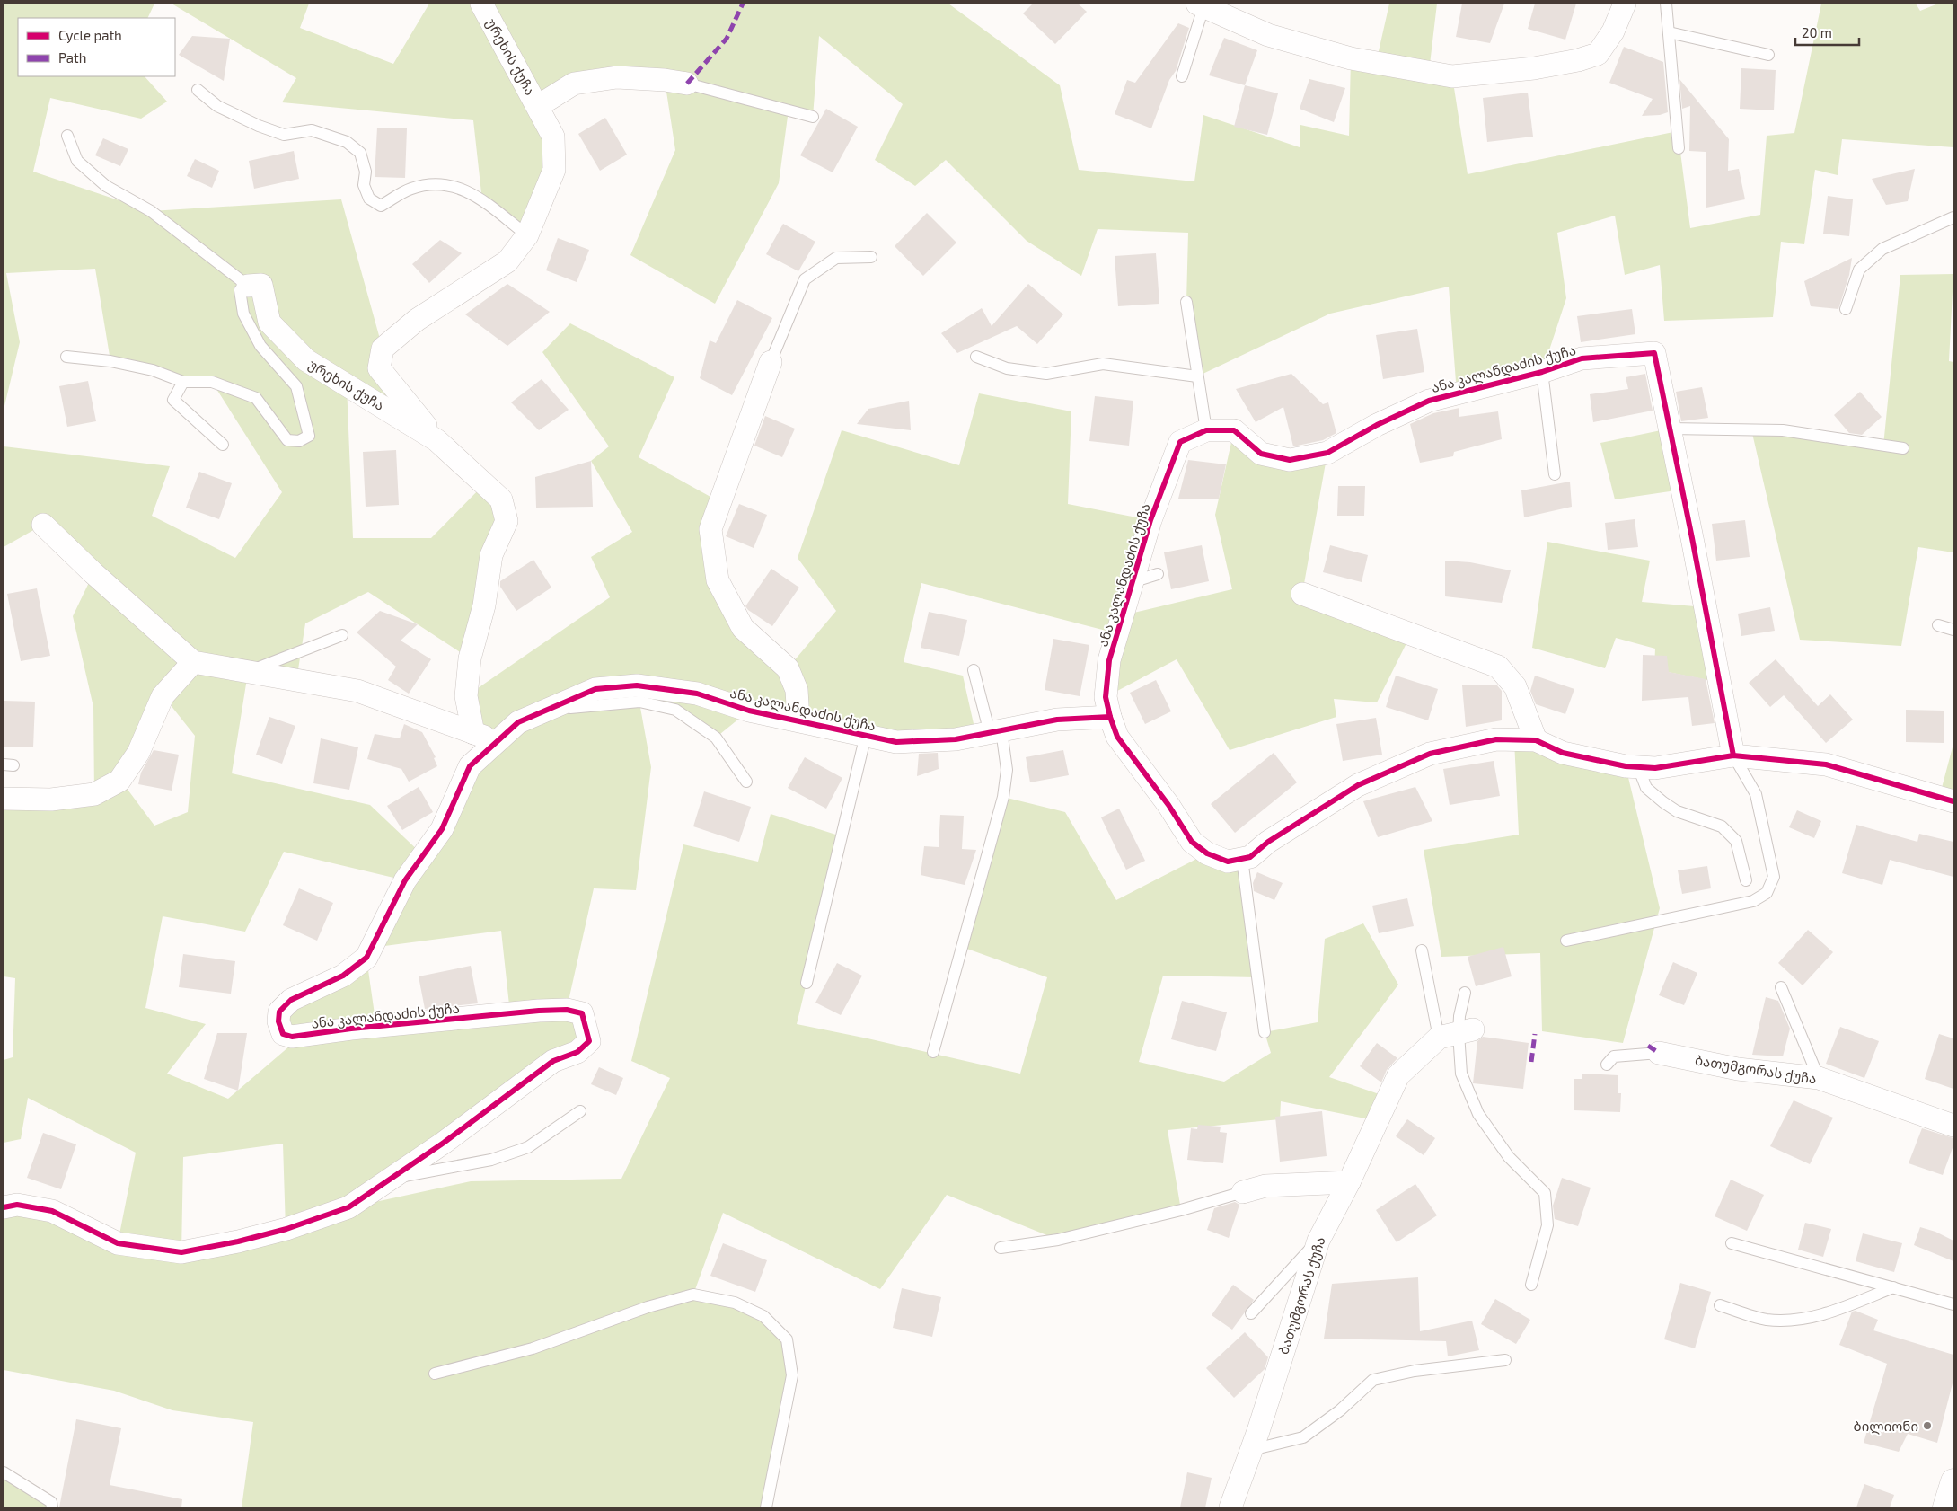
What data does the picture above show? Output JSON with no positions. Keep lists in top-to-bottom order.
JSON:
{
  "streets": {
    "street": ["ურეხის ქუჩა", "ანა კალანდაძის ქუჩა", "ბათუმგორას ქუჩა"]
  },
  "places": ["ბილიონი"],
  "legend": ["Cycle path", "Path"],
  "scale_bar": "20 m"
}
